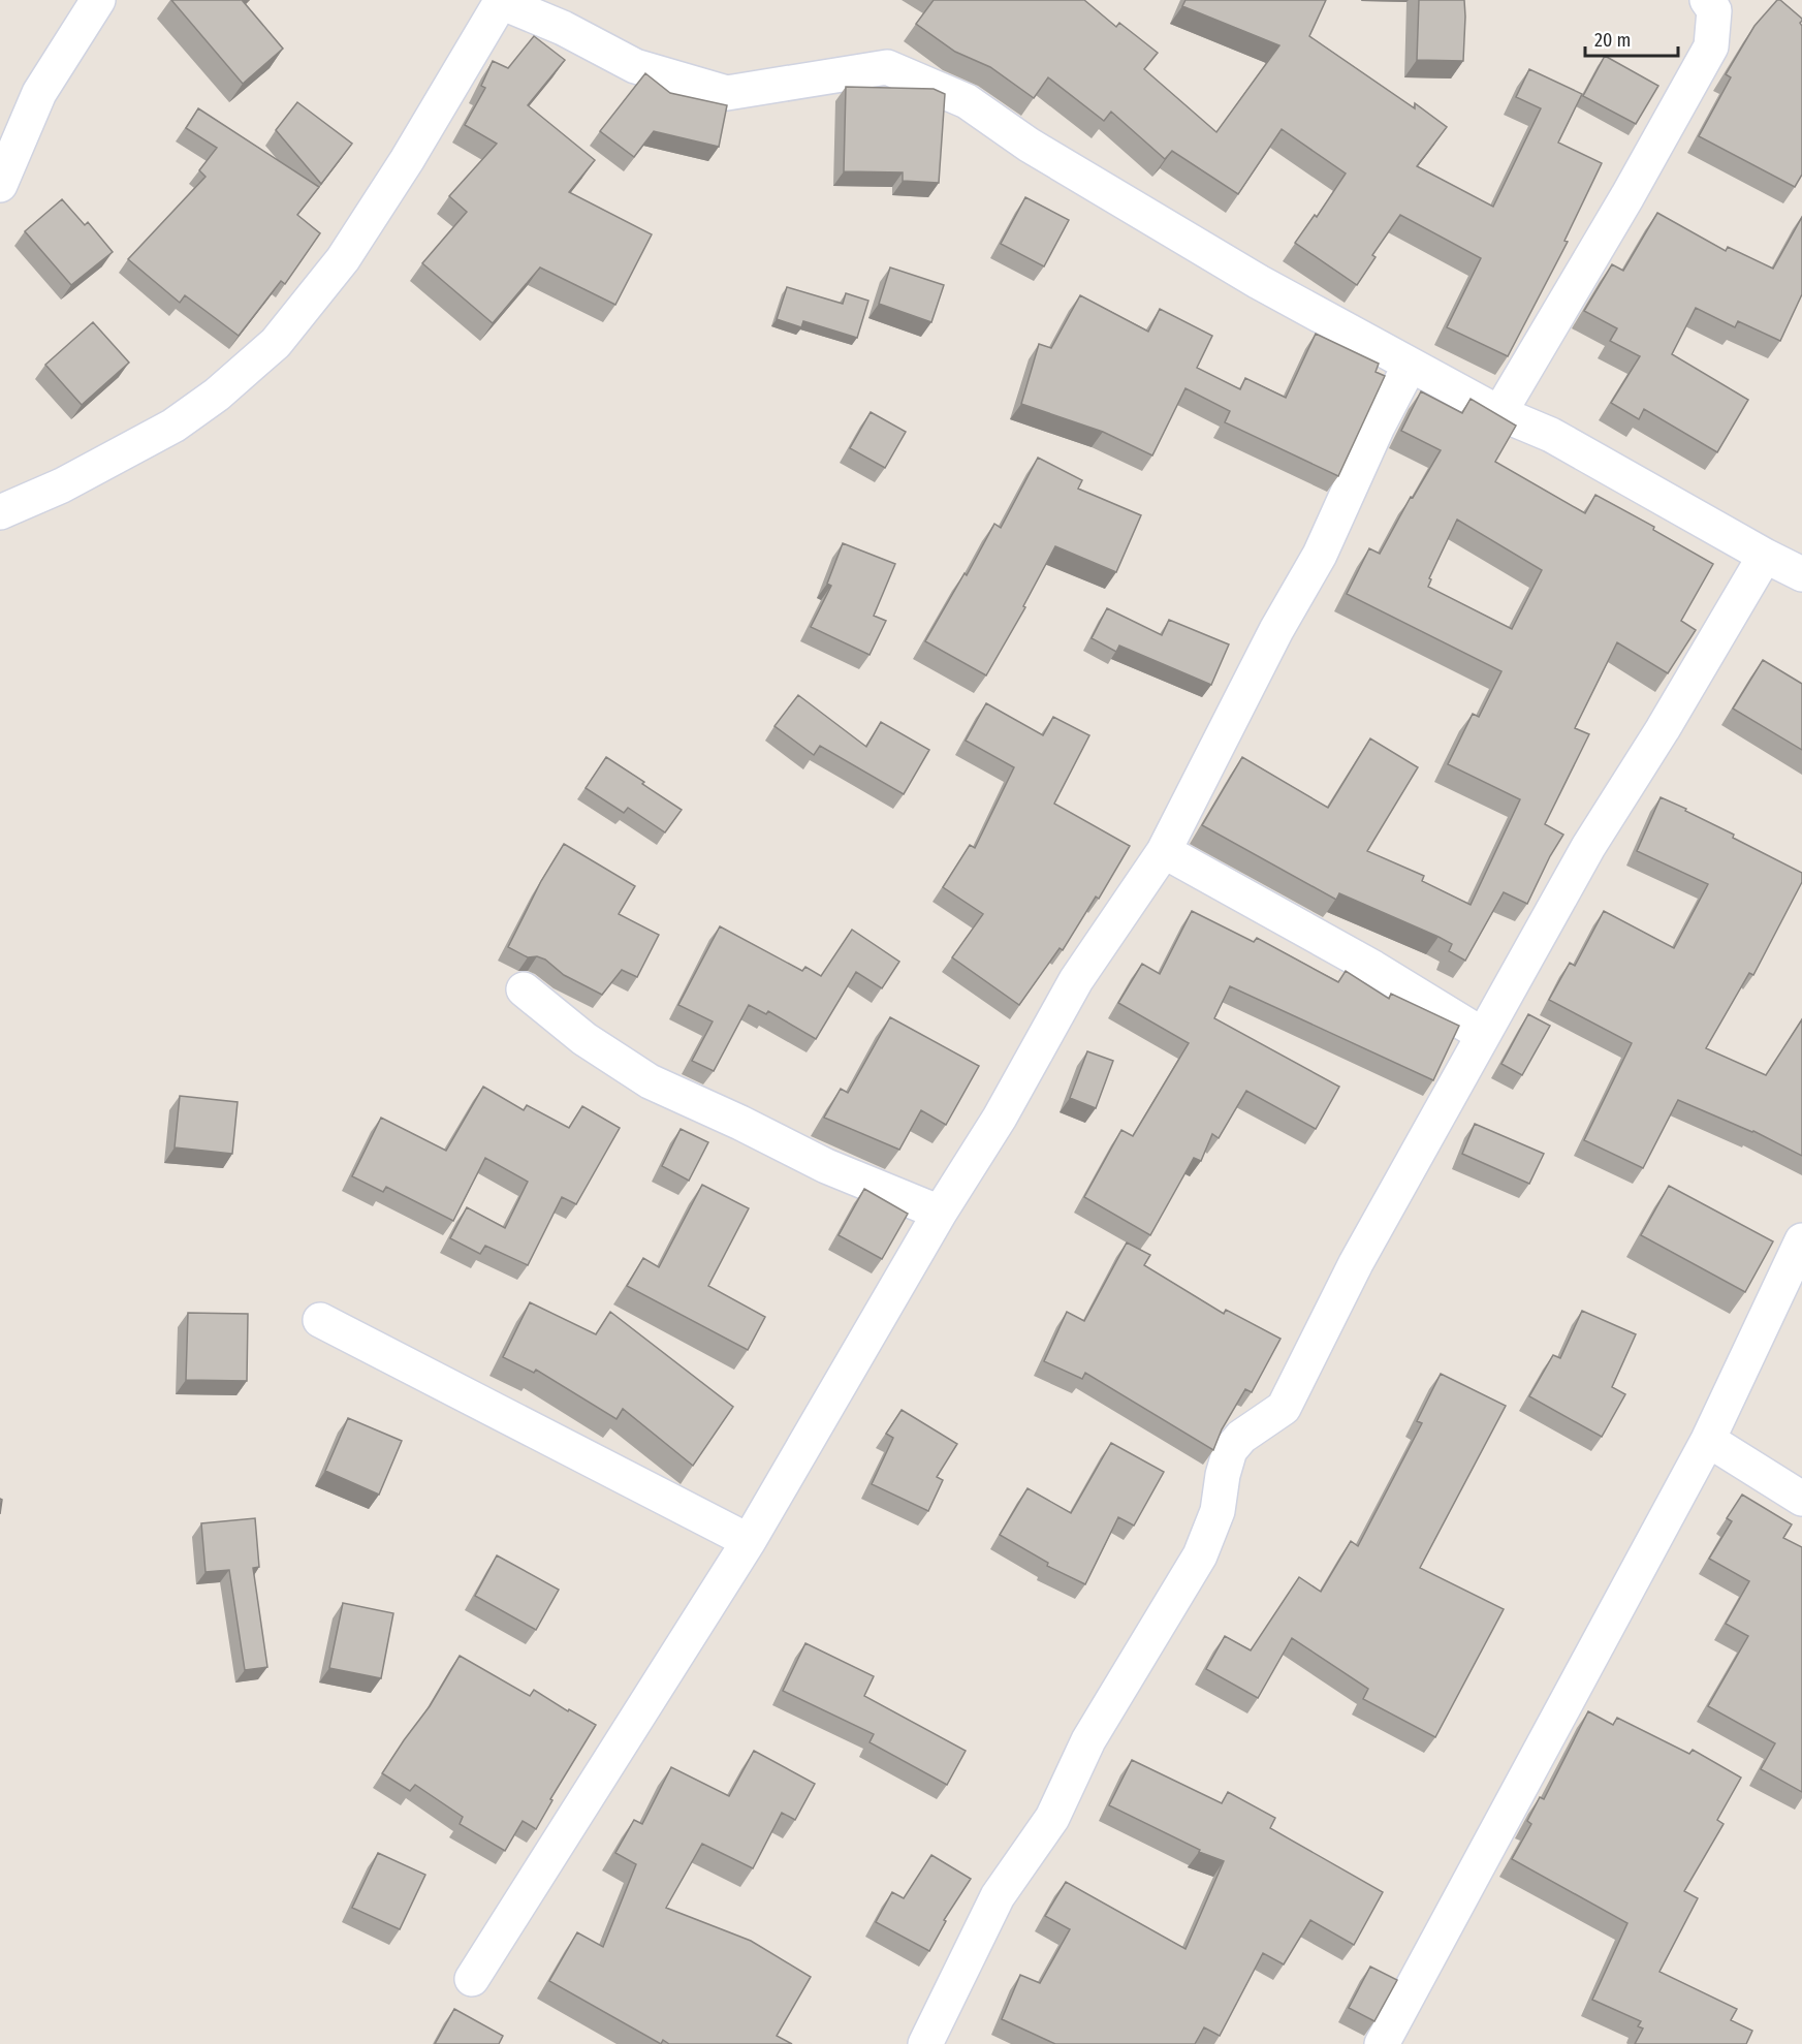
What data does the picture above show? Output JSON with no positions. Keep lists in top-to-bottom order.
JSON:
{
  "scale_bar": "20 m"
}
